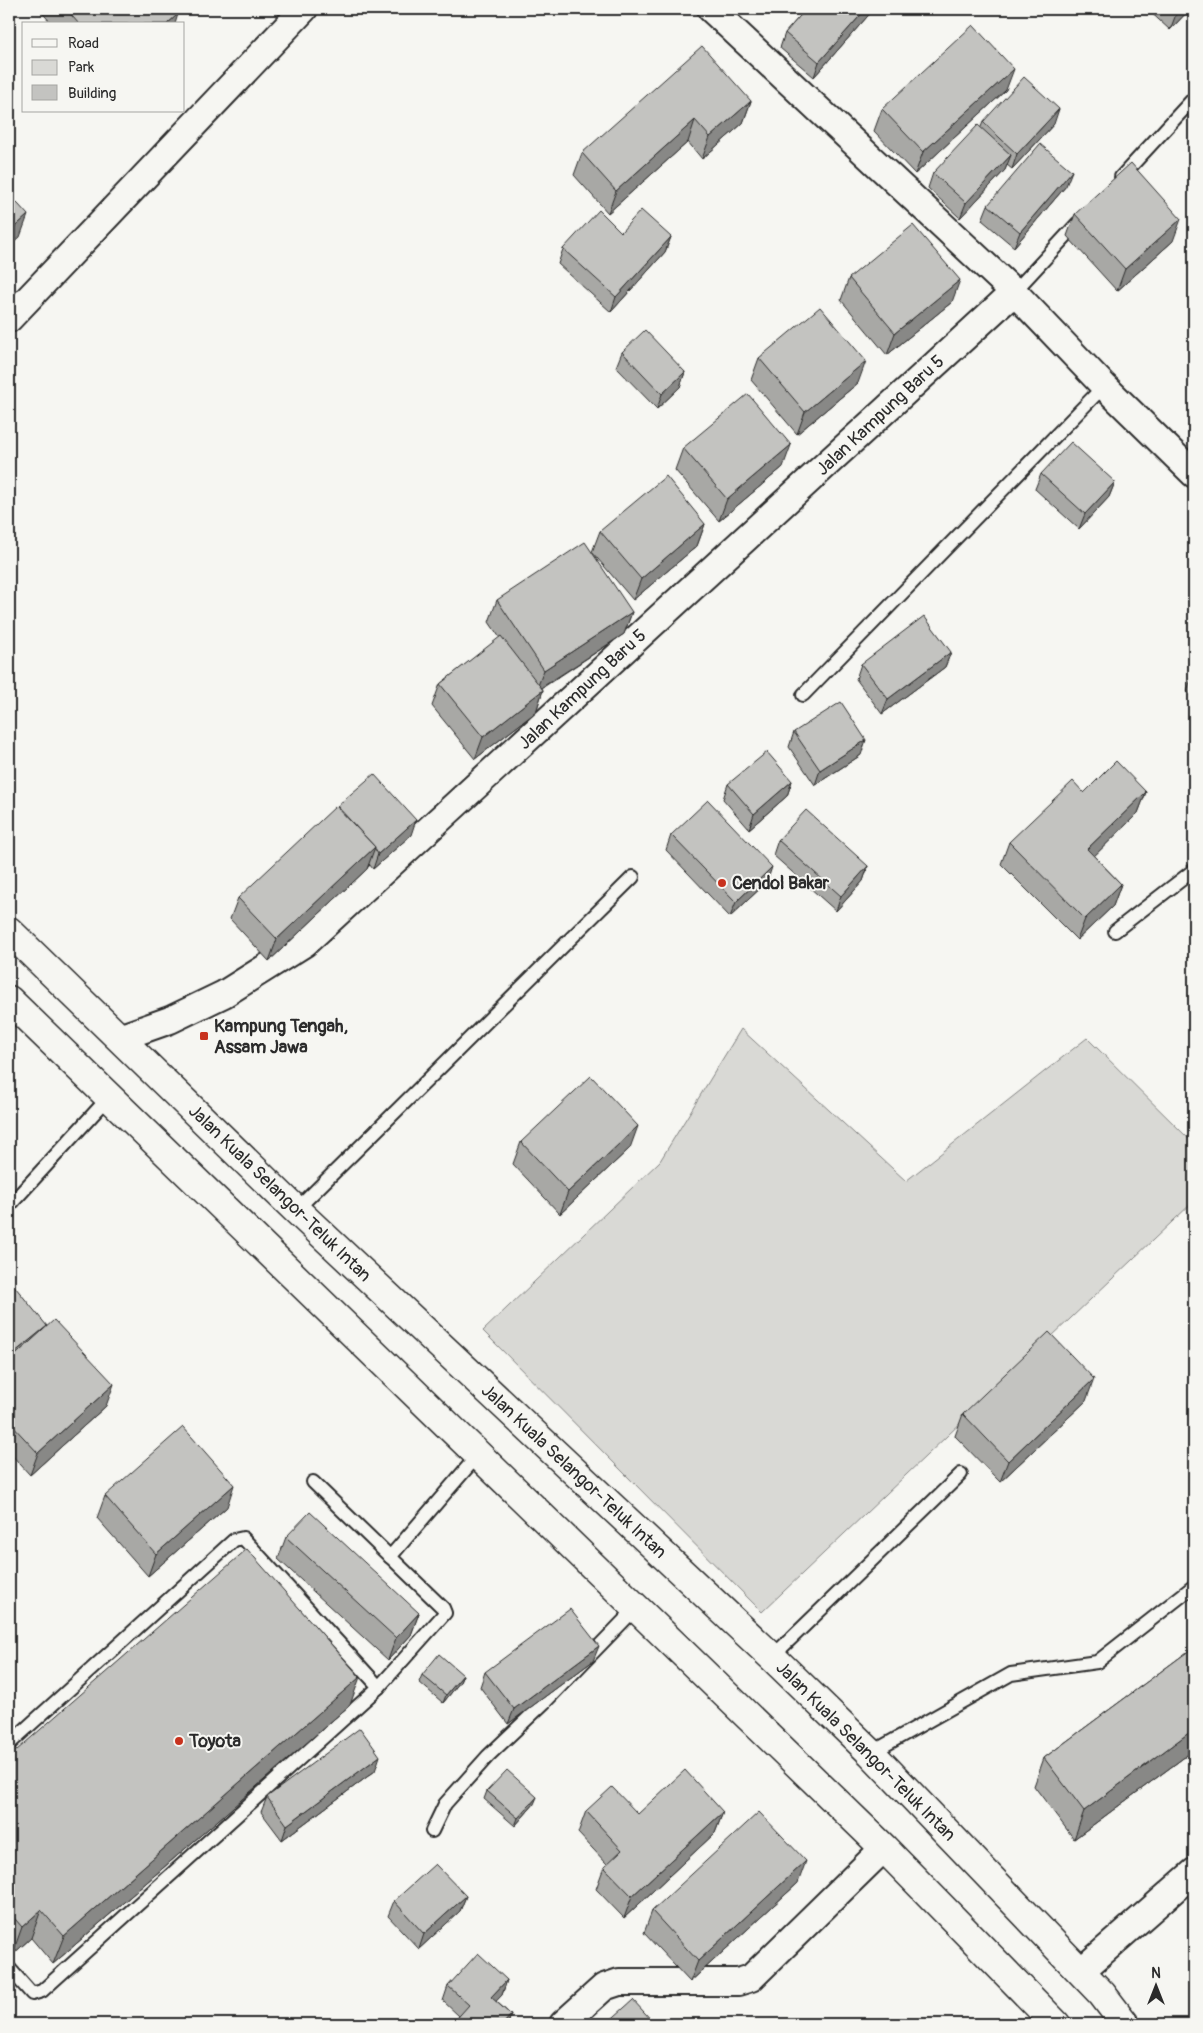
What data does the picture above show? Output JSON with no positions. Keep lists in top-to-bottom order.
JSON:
{
  "streets": {
    "highway": ["Jalan Kuala Selangor-Teluk Intan"],
    "street": ["Jalan Kampung Baru 5"]
  },
  "crossings": [
    ["Jalan Kampung Baru 5", "Jalan Kuala Selangor-Teluk Intan"]
  ],
  "places": {
    "other": ["Cendol Bakar", "Toyota"],
    "transit": ["Kampung Tengah, Assam Jawa"]
  },
  "legend": ["Road", "Park", "Building"],
  "north": "top"
}
